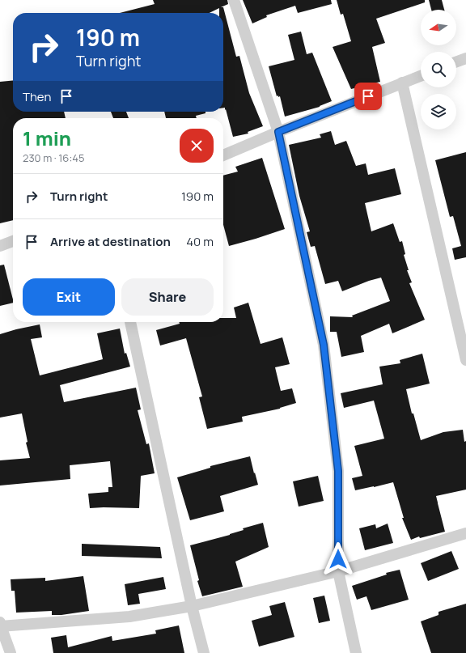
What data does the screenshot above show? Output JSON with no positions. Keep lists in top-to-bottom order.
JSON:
{
  "north": "left",
  "page": {
    "turn": ["190 m", "Turn right"],
    "then": "Then",
    "heading": ["1 min", "230 m · 16:45"],
    "list": [
      {
        "name": "Turn right",
        "value": "190 m"
      },
      {
        "name": "Arrive at destination",
        "value": "40 m"
      }
    ],
    "buttons": ["Exit", "Share"]
  }
}
